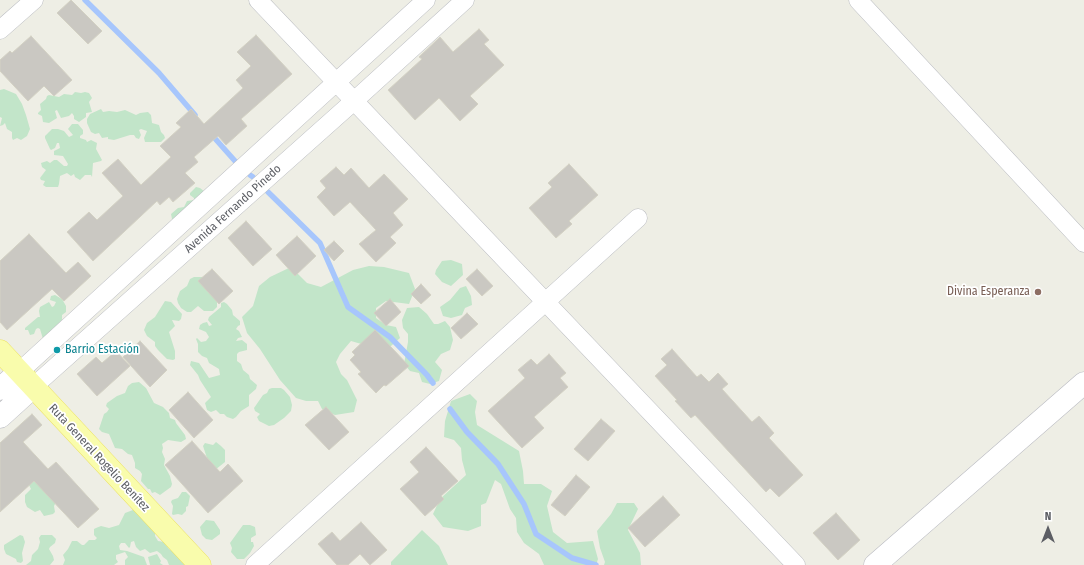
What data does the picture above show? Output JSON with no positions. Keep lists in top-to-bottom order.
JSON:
{
  "streets": {
    "main road": ["Ruta General Rogelio Benítez"],
    "street": ["Avenida Fernando Pinedo"]
  },
  "crossings": [
    ["Avenida Fernando Pinedo", "Ruta General Rogelio Benítez"]
  ],
  "places": ["Divina Esperanza", "Barrio Estación"],
  "north": "top"
}
